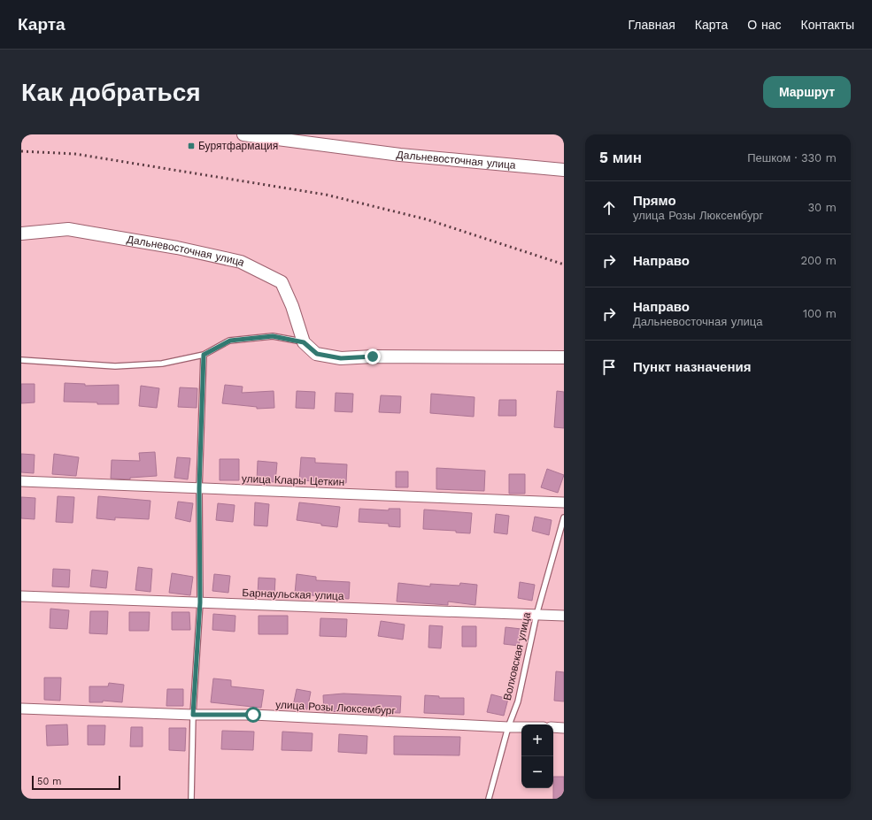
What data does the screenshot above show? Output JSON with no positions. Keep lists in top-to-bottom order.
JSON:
{
  "streets": {
    "street": [
      "Дальневосточная улица",
      "улица Клары Цеткин",
      "Барнаульская улица",
      "улица Розы Люксембург"
    ],
    "lane": ["Волховская улица"]
  },
  "crossings": [
    ["Барнаульская улица", "Волховская улица"],
    ["Волховская улица", "улица Розы Люксембург"]
  ],
  "places": {
    "transit": ["Бурятфармация"]
  },
  "scale_bar": "50 m",
  "page": {
    "header": "Карта",
    "nav": [
      "Главная",
      "Карта",
      "О нас",
      "Контакты"
    ],
    "buttons": "Маршрут",
    "title": "Как добраться",
    "heading": ["5 мин", "Пешком · 330 m"],
    "list": [
      ["Прямо", "улица Розы Люксембург", "30 m"],
      ["Направо", "200 m"],
      ["Направо", "Дальневосточная улица", "100 m"],
      "Пункт назначения"
    ],
    "map_buttons": ["+", "−"],
    "scale": "50 m"
  }
}
